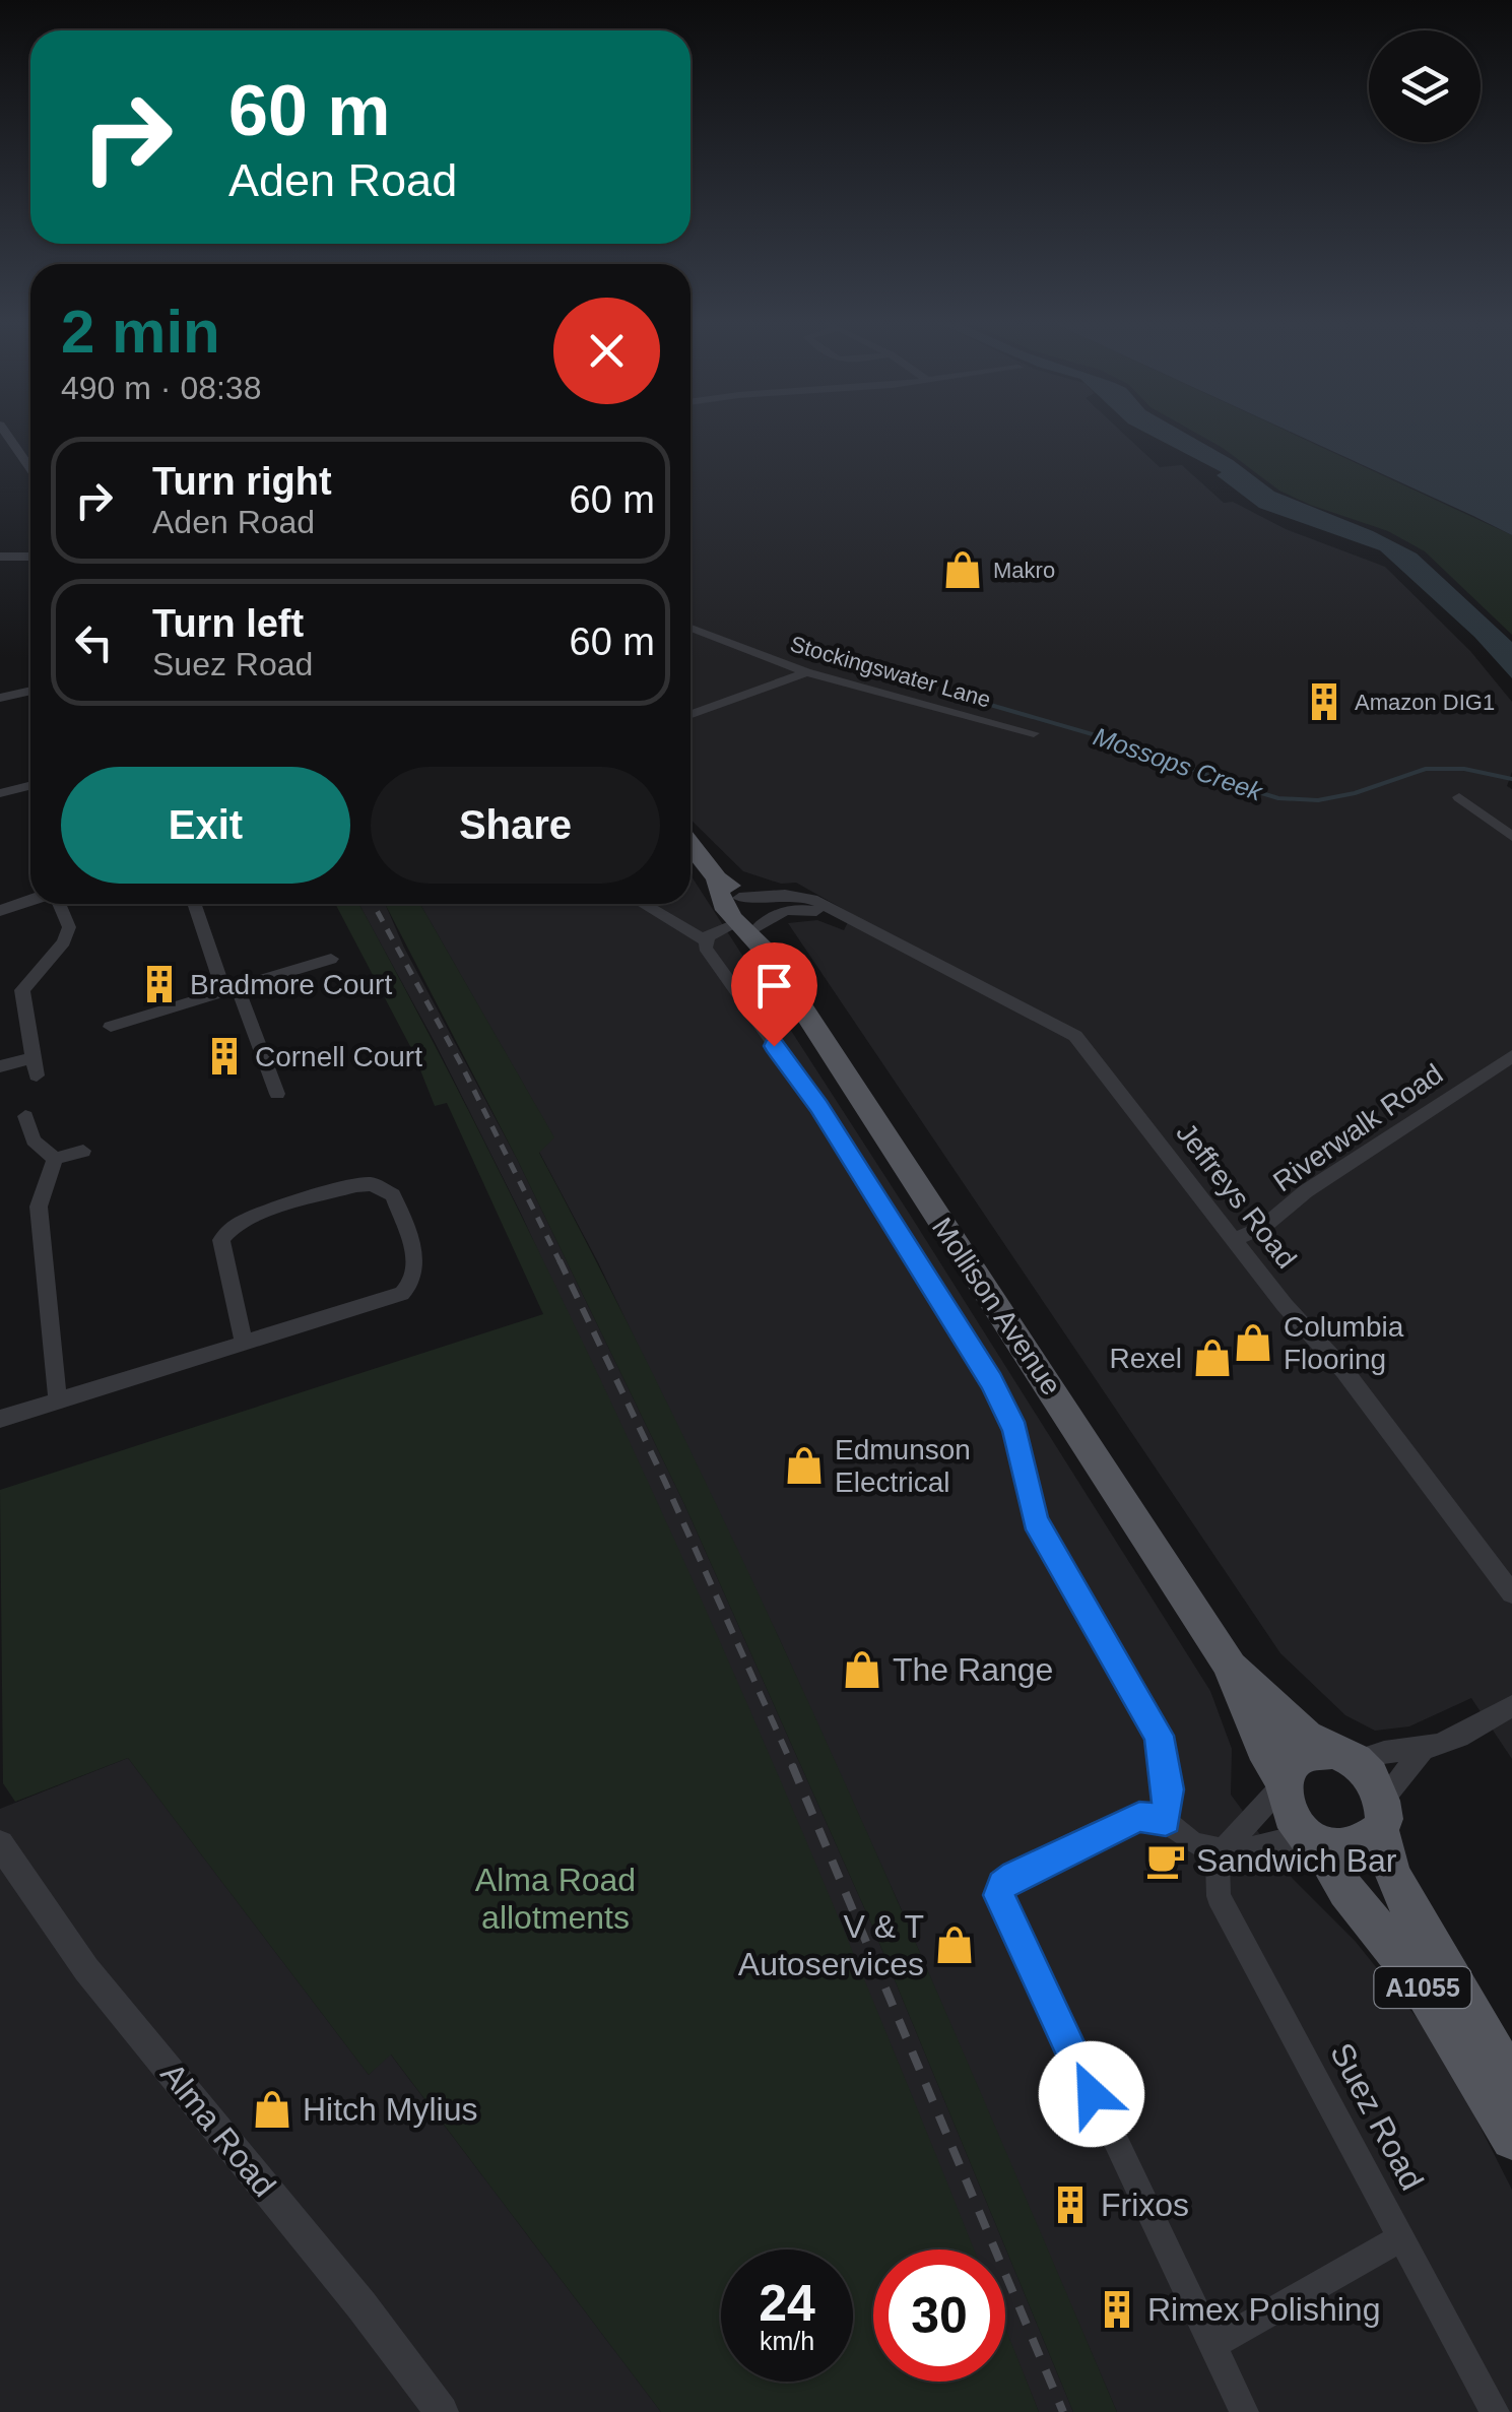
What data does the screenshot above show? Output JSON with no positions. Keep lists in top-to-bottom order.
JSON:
{
  "streets": {
    "main road": ["Mollison Avenue", "A1055"],
    "street": [
      "Stockingswater Lane",
      "Riverwalk Road",
      "Jeffreys Road",
      "Suez Road",
      "Alma Road"
    ]
  },
  "crossings": [
    ["Riverwalk Road", "Jeffreys Road"],
    ["Jeffreys Road", "Mollison Avenue"]
  ],
  "water": ["Mossops Creek"],
  "parks": ["Alma Road allotments"],
  "places": {
    "shop": [
      "Makro",
      "Columbia Flooring",
      "Rexel",
      "Edmunson Electrical",
      "The Range",
      "V & T Autoservices",
      "Hitch Mylius"
    ],
    "building": [
      "Amazon DIG1",
      "Bradmore Court",
      "Cornell Court",
      "Frixos",
      "Rimex Polishing"
    ],
    "cafe": ["Sandwich Bar"]
  },
  "page": {
    "turn": ["60 m", "Aden Road"],
    "heading": ["2 min", "490 m · 08:38"],
    "list": [
      {
        "name": "Turn right",
        "note": "Aden Road",
        "value": "60 m"
      },
      {
        "name": "Turn left",
        "note": "Suez Road",
        "value": "60 m"
      }
    ],
    "buttons": ["Exit", "Share"],
    "speed": "24 km/h",
    "limit": "30"
  }
}
